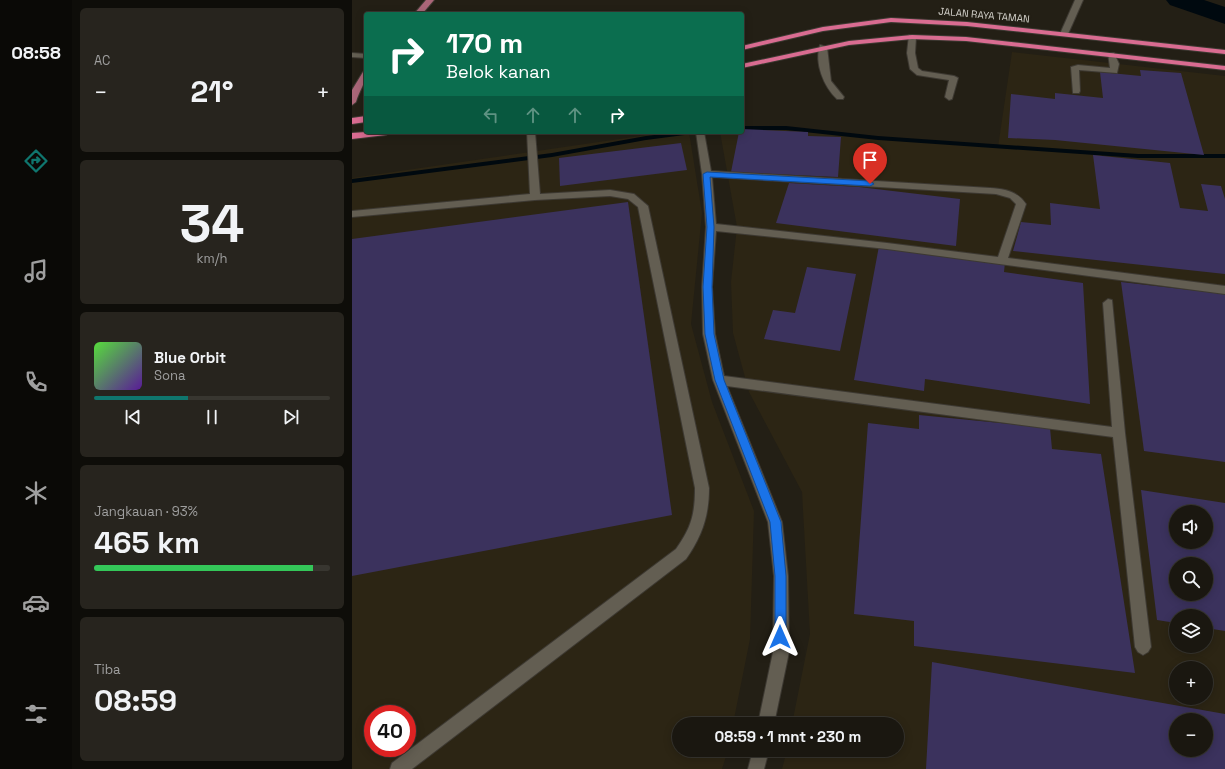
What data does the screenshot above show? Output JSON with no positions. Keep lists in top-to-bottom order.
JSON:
{
  "streets": {
    "highway": ["JALAN RAYA TAMAN"]
  },
  "page": {
    "tabs": "08:58",
    "tile": [
      "AC",
      ["34", "km/h"],
      ["Jangkauan · 93%", "465 km"],
      ["Tiba", "08:59"]
    ],
    "turn": ["170 m", "Belok kanan"],
    "heat": ["−", "21°", "+"],
    "song": ["Blue Orbit", "Sona"],
    "map_buttons": ["+", "−"],
    "limit": "40",
    "trip": "08:59 · 1 mnt · 230 m"
  }
}
